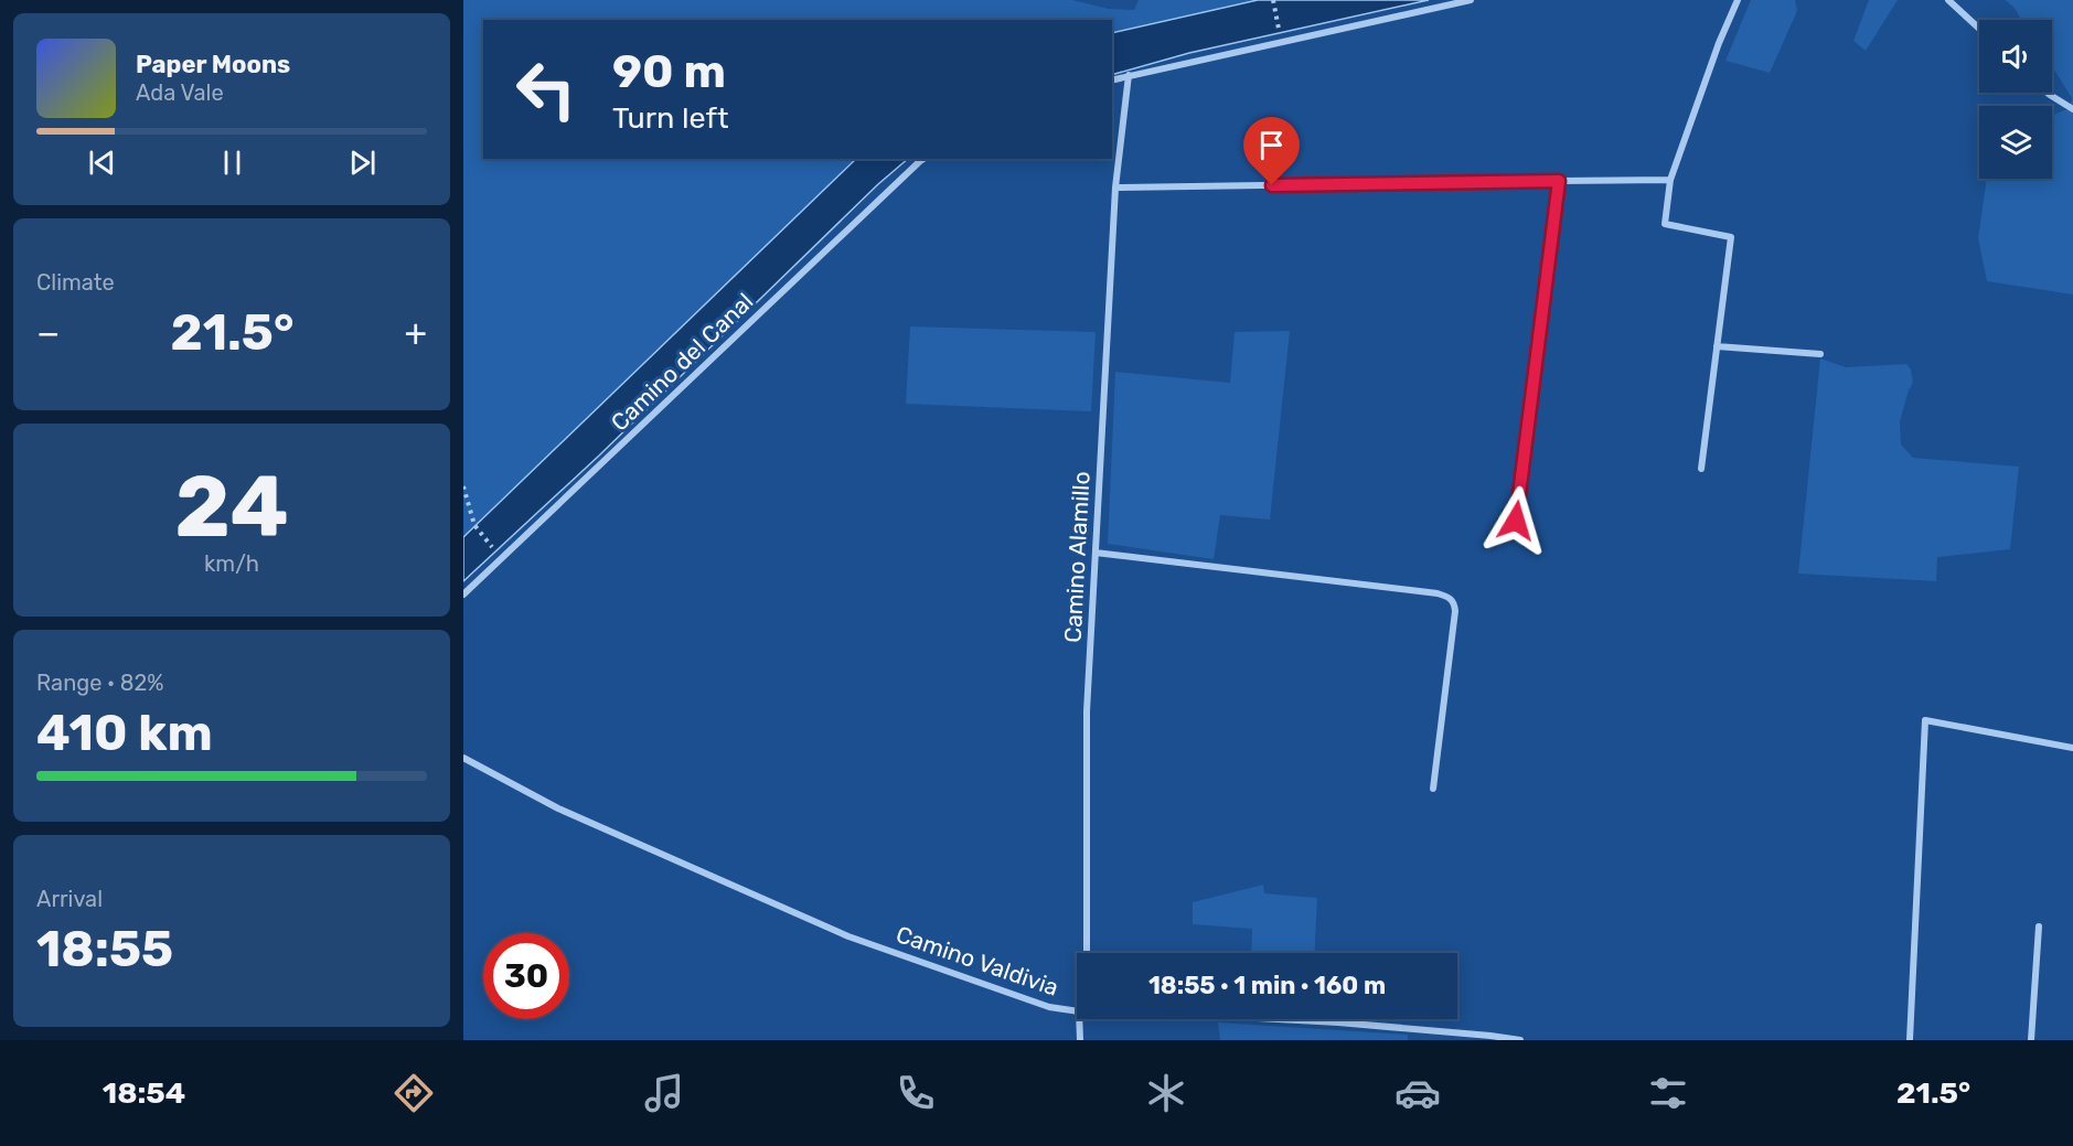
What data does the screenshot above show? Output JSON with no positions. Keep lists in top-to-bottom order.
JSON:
{
  "streets": {
    "street": ["Camino del Canal", "Camino Alamillo", "Camino Valdivia"]
  },
  "page": {
    "turn": ["90 m", "Turn left"],
    "song": ["Paper Moons", "Ada Vale"],
    "tile": [
      "Climate",
      ["24", "km/h"],
      ["Range · 82%", "410 km"],
      ["Arrival", "18:55"]
    ],
    "heat": ["−", "21.5°", "+"],
    "limit": "30",
    "trip": "18:55 · 1 min · 160 m",
    "tabs": ["18:54", "21.5°"]
  }
}
